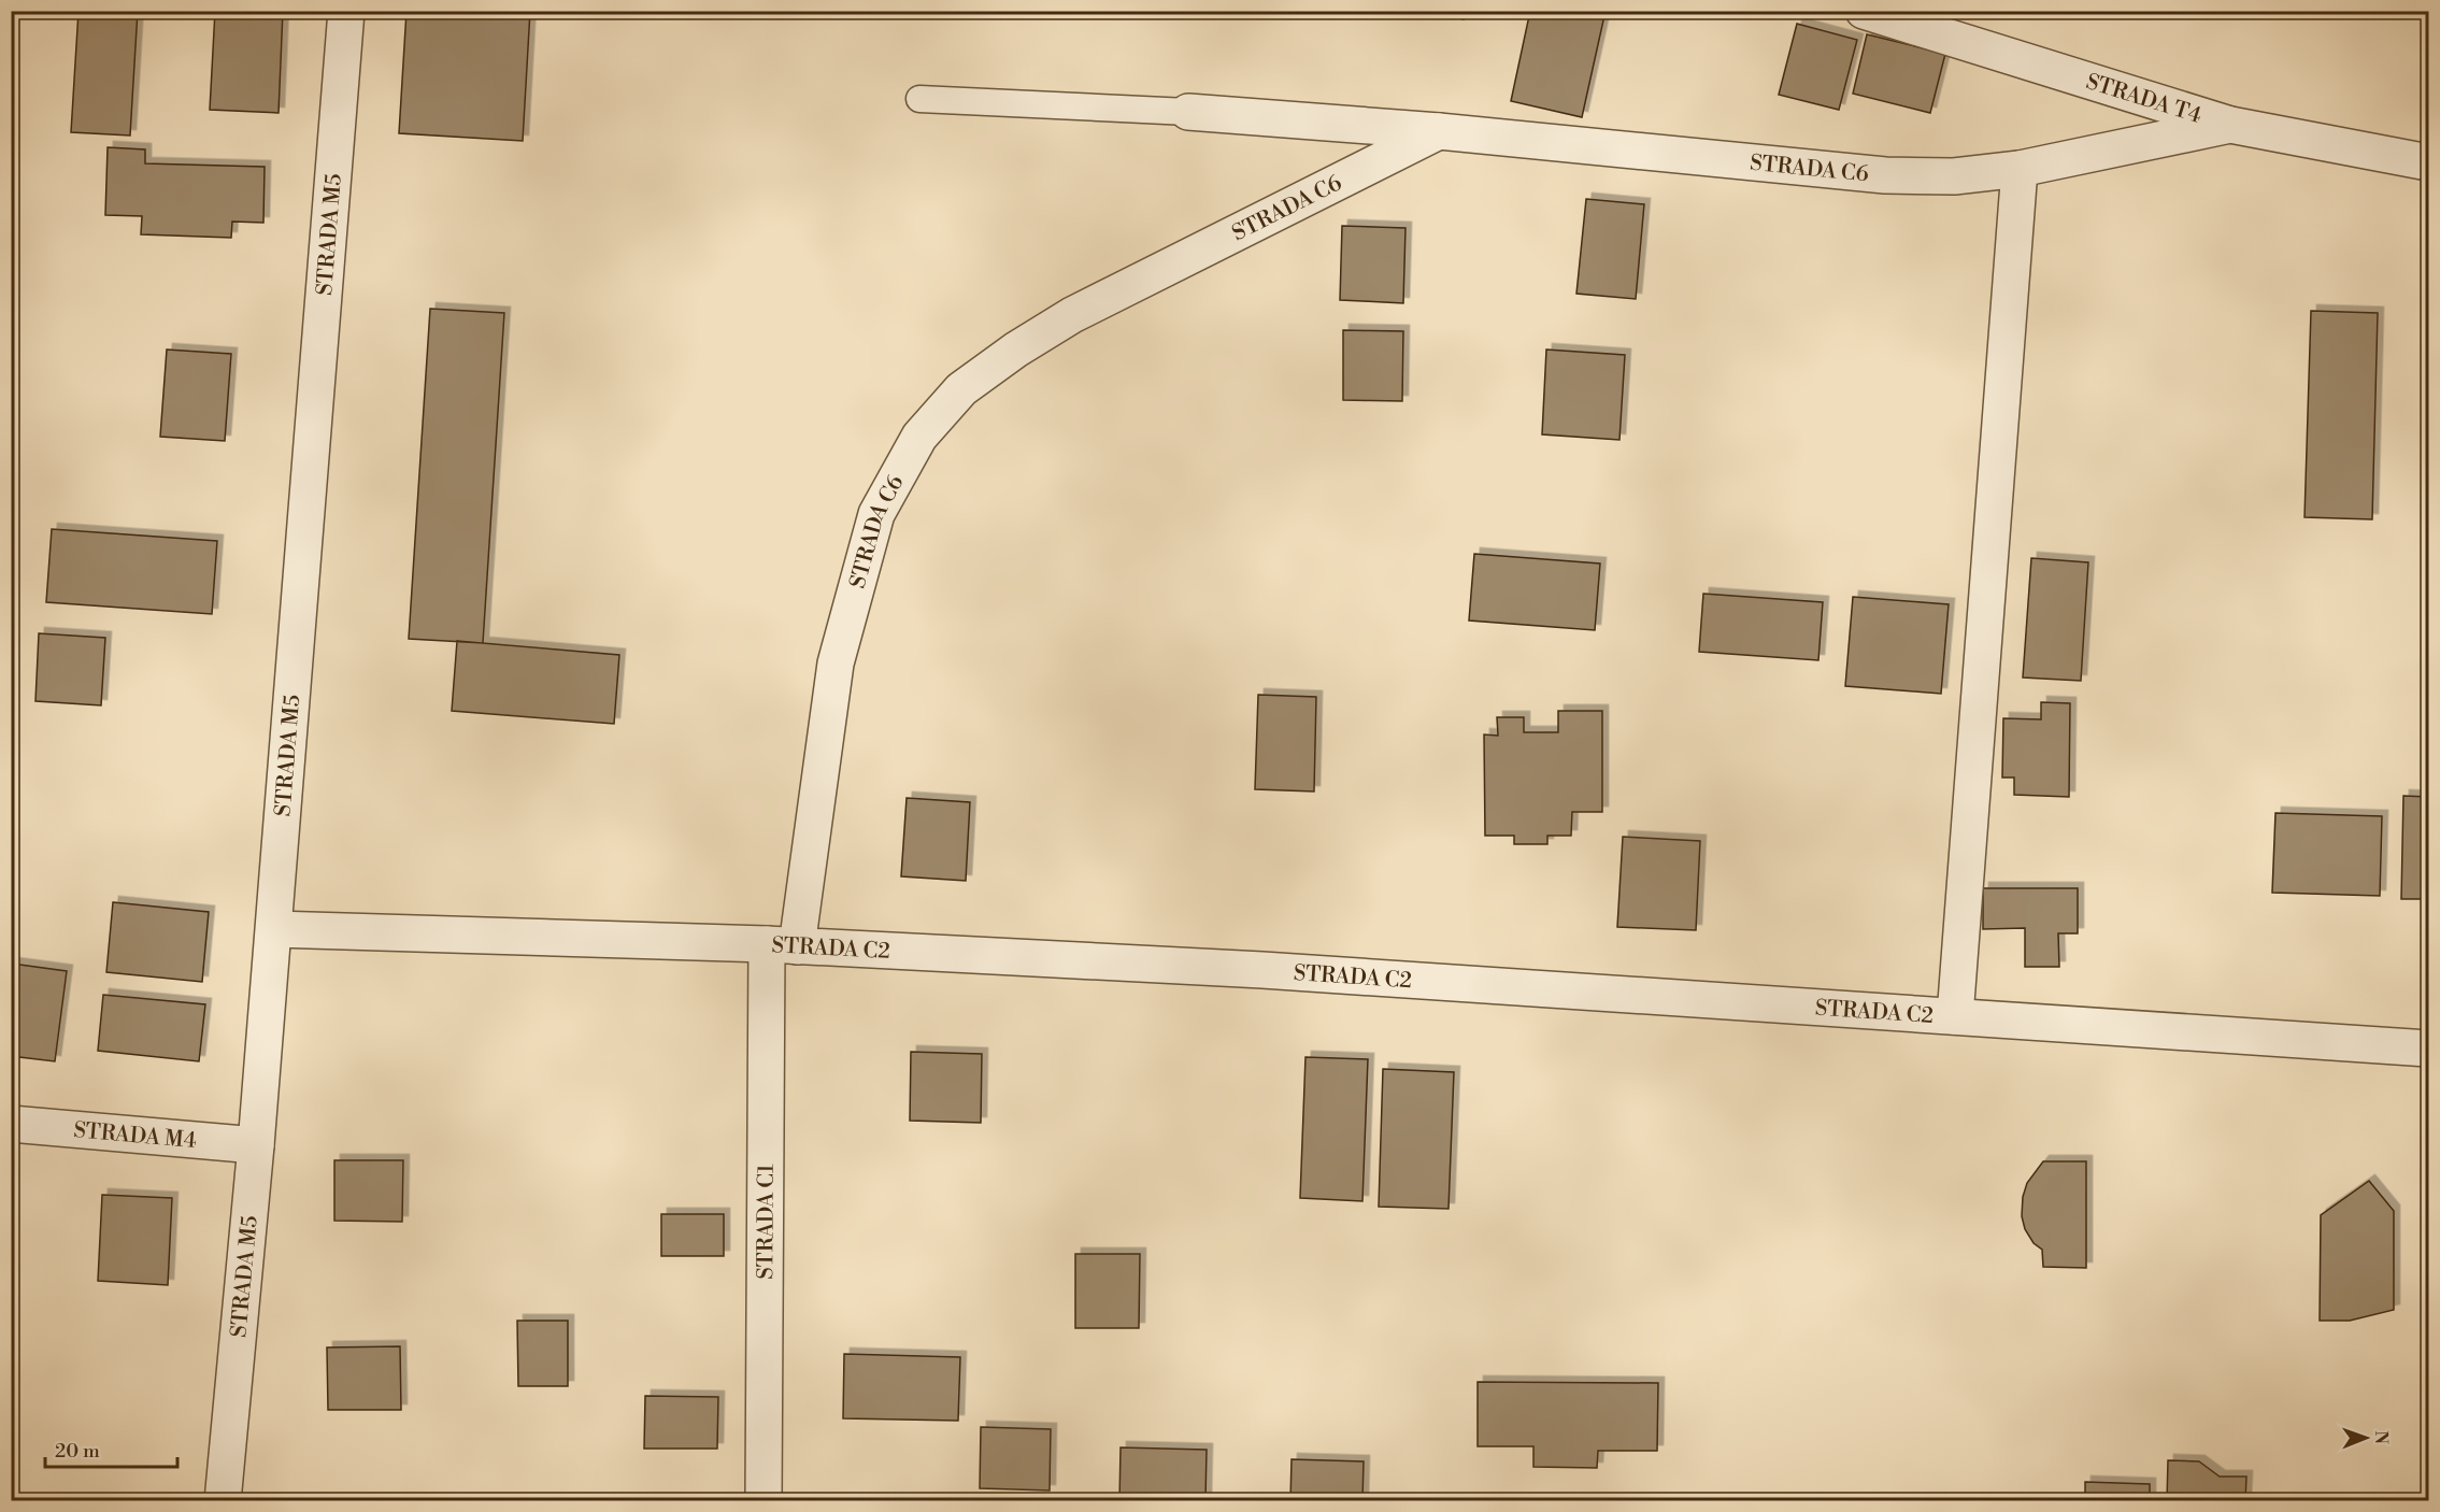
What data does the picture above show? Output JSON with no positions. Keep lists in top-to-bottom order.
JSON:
{
  "streets": {
    "street": [
      "STRADA T4",
      "STRADA C6",
      "STRADA M5",
      "STRADA C2",
      "STRADA M4",
      "STRADA C1"
    ]
  },
  "crossings": [
    ["STRADA T4", "STRADA C6"],
    ["STRADA C6", "STRADA C2"],
    ["STRADA C6", "STRADA C1"],
    ["STRADA M5", "STRADA C2"],
    ["STRADA M5", "STRADA M4"],
    ["STRADA C2", "STRADA C1"]
  ],
  "scale_bar": "20 m",
  "north": "right"
}
